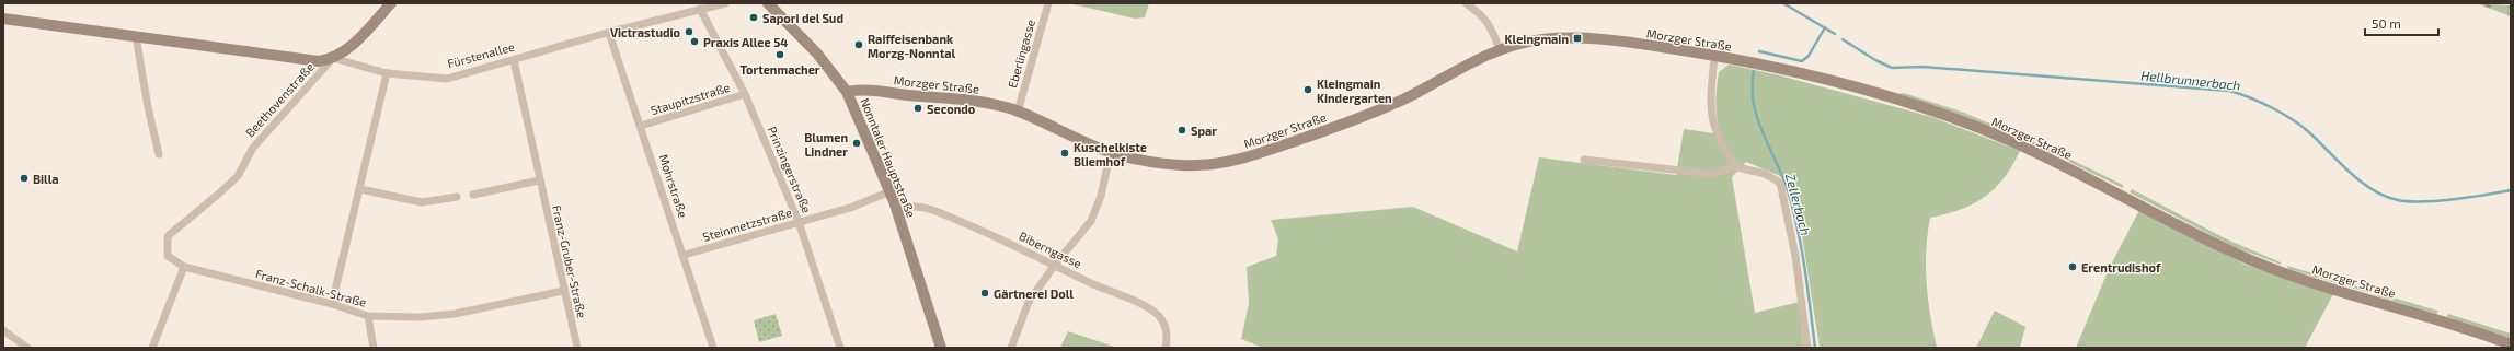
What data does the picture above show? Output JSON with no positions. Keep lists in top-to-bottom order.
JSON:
{
  "streets": {
    "street": [
      "Morzger Straße",
      "Eberlingasse",
      "Fürstenallee",
      "Staupitzstraße",
      "Beethovenstraße",
      "Nonntaler Hauptstraße",
      "Prinzingerstraße",
      "Mohrstraße",
      "Steinmetzstraße",
      "Biberngasse",
      "Franz-Gruber-Straße",
      "Franz-Schalk-Straße"
    ]
  },
  "crossings": [
    ["Morzger Straße", "Eberlingasse"],
    ["Morzger Straße", "Nonntaler Hauptstraße"],
    ["Fürstenallee", "Beethovenstraße"],
    ["Fürstenallee", "Prinzingerstraße"],
    ["Fürstenallee", "Mohrstraße"],
    ["Fürstenallee", "Franz-Gruber-Straße"],
    ["Staupitzstraße", "Prinzingerstraße"],
    ["Staupitzstraße", "Mohrstraße"],
    ["Beethovenstraße", "Franz-Schalk-Straße"],
    ["Nonntaler Hauptstraße", "Steinmetzstraße"],
    ["Nonntaler Hauptstraße", "Biberngasse"],
    ["Prinzingerstraße", "Steinmetzstraße"],
    ["Mohrstraße", "Steinmetzstraße"],
    ["Franz-Gruber-Straße", "Franz-Schalk-Straße"]
  ],
  "water": ["Hellbrunnerbach", "Zellerbach"],
  "places": {
    "other": [
      "Sapori del Sud",
      "Victrastudio",
      "Praxis Allee 54",
      "Raiffeisenbank Morzg-Nonntal",
      "Tortenmacher",
      "Kleingmain Kindergarten",
      "Secondo",
      "Spar",
      "Blumen Lindner",
      "Kuschelkiste Bliemhof",
      "Billa",
      "Erentrudishof",
      "Gärtnerei Doll"
    ],
    "transit": ["Kleingmain"]
  },
  "scale_bar": "50 m"
}
